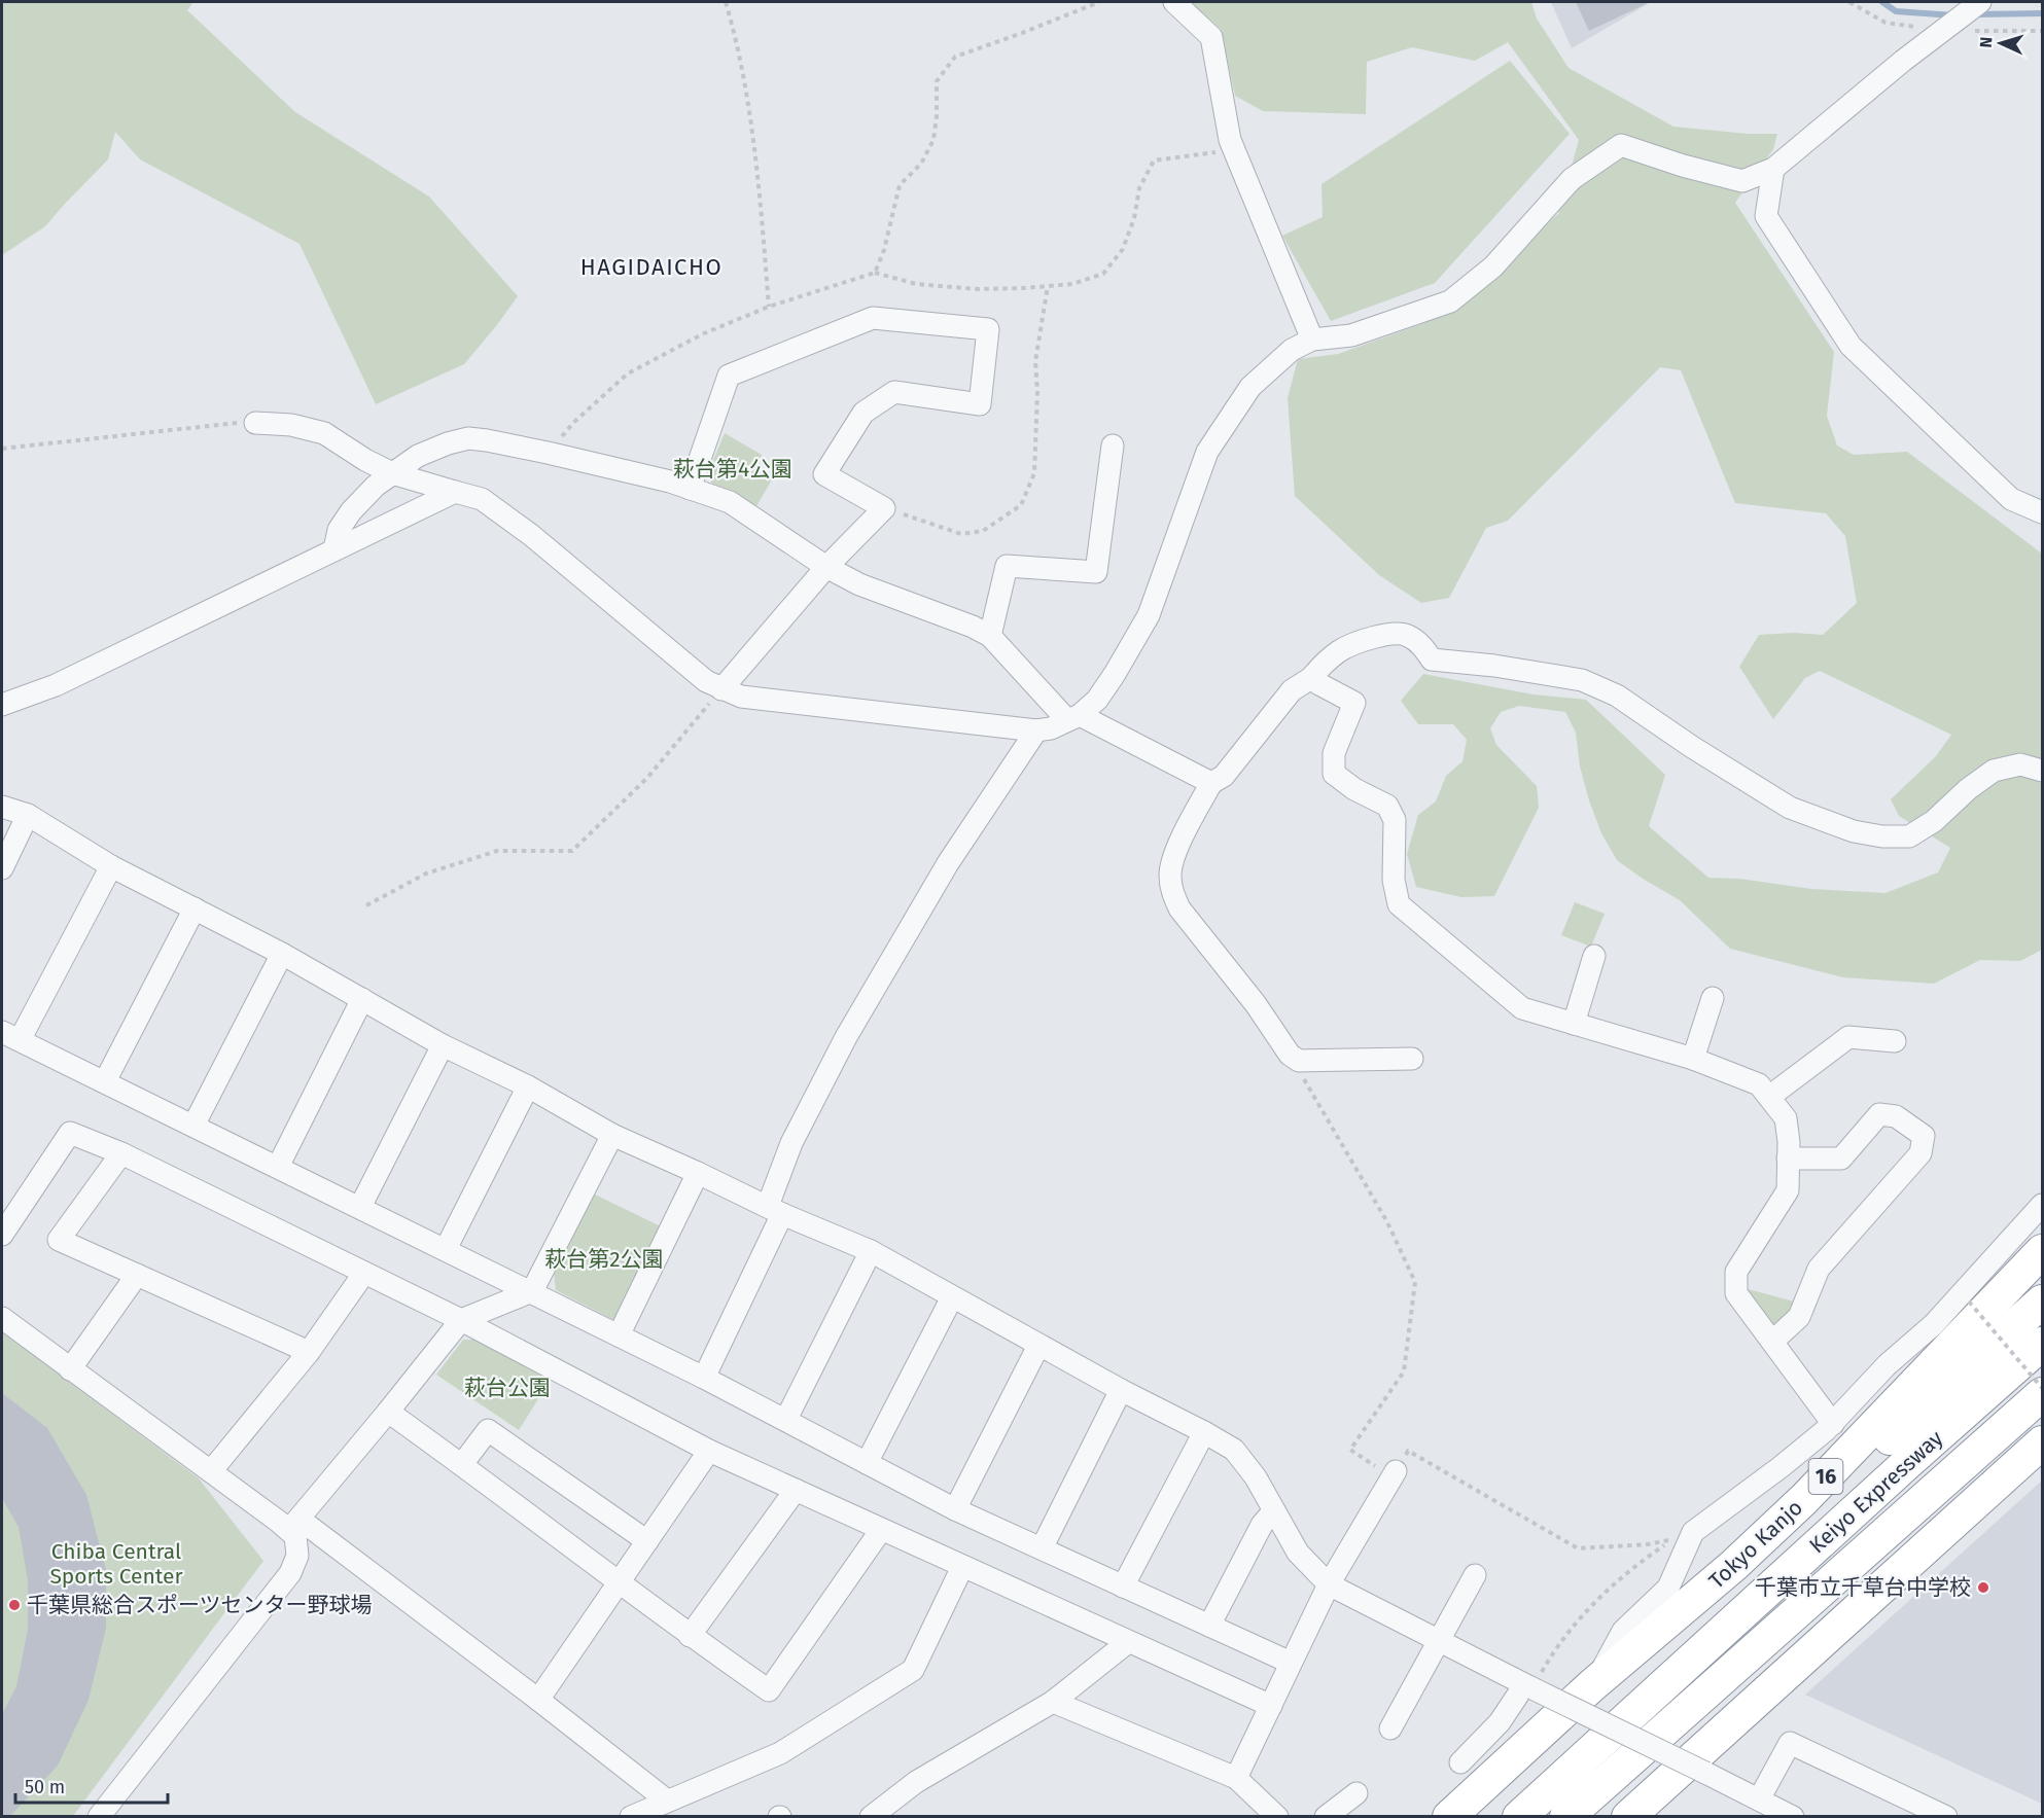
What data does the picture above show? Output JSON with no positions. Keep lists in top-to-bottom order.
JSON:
{
  "streets": {
    "highway": ["16", "Keiyo Expressway", "Tokyo Kanjo"]
  },
  "districts": ["HAGIDAICHO"],
  "parks": [
    "萩台第4公園",
    "萩台第2公園",
    "萩台公園",
    "Chiba Central Sports Center"
  ],
  "places": ["千葉市立千草台中学校", "千葉県総合スポーツセンター野球場"],
  "scale_bar": "50 m",
  "north": "left"
}
